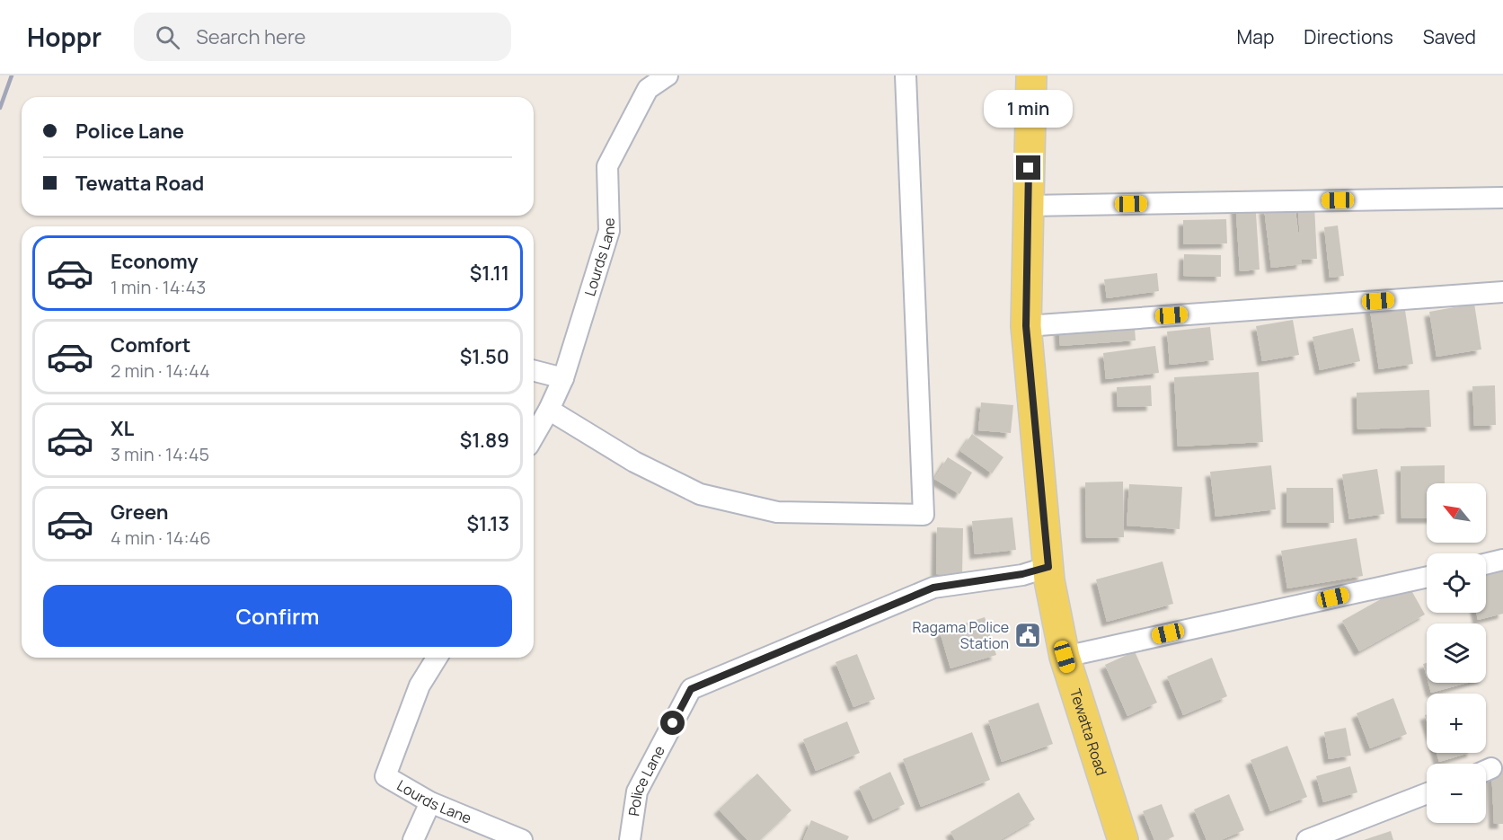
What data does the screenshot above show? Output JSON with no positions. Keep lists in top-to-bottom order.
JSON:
{
  "streets": {
    "main road": ["Tewatta Road"],
    "street": ["Lourds Lane", "Police Lane"]
  },
  "crossings": [
    ["Tewatta Road", "Police Lane"]
  ],
  "places": {
    "public building": ["Ragama Police Station"]
  },
  "north": "top left",
  "page": {
    "header": "Hoppr",
    "search": "Search here",
    "nav": ["Map", "Directions", "Saved"],
    "bubble": "1 min",
    "banner": ["Police Lane", "Tewatta Road"],
    "list": [
      {
        "name": "Economy",
        "note": "1 min · 14:43",
        "value": "$1.11"
      },
      {
        "name": "Comfort",
        "note": "2 min · 14:44",
        "value": "$1.50"
      },
      {
        "name": "XL",
        "note": "3 min · 14:45",
        "value": "$1.89"
      },
      {
        "name": "Green",
        "note": "4 min · 14:46",
        "value": "$1.13"
      }
    ],
    "map_buttons": ["+", "−"],
    "buttons": "Confirm"
  }
}
